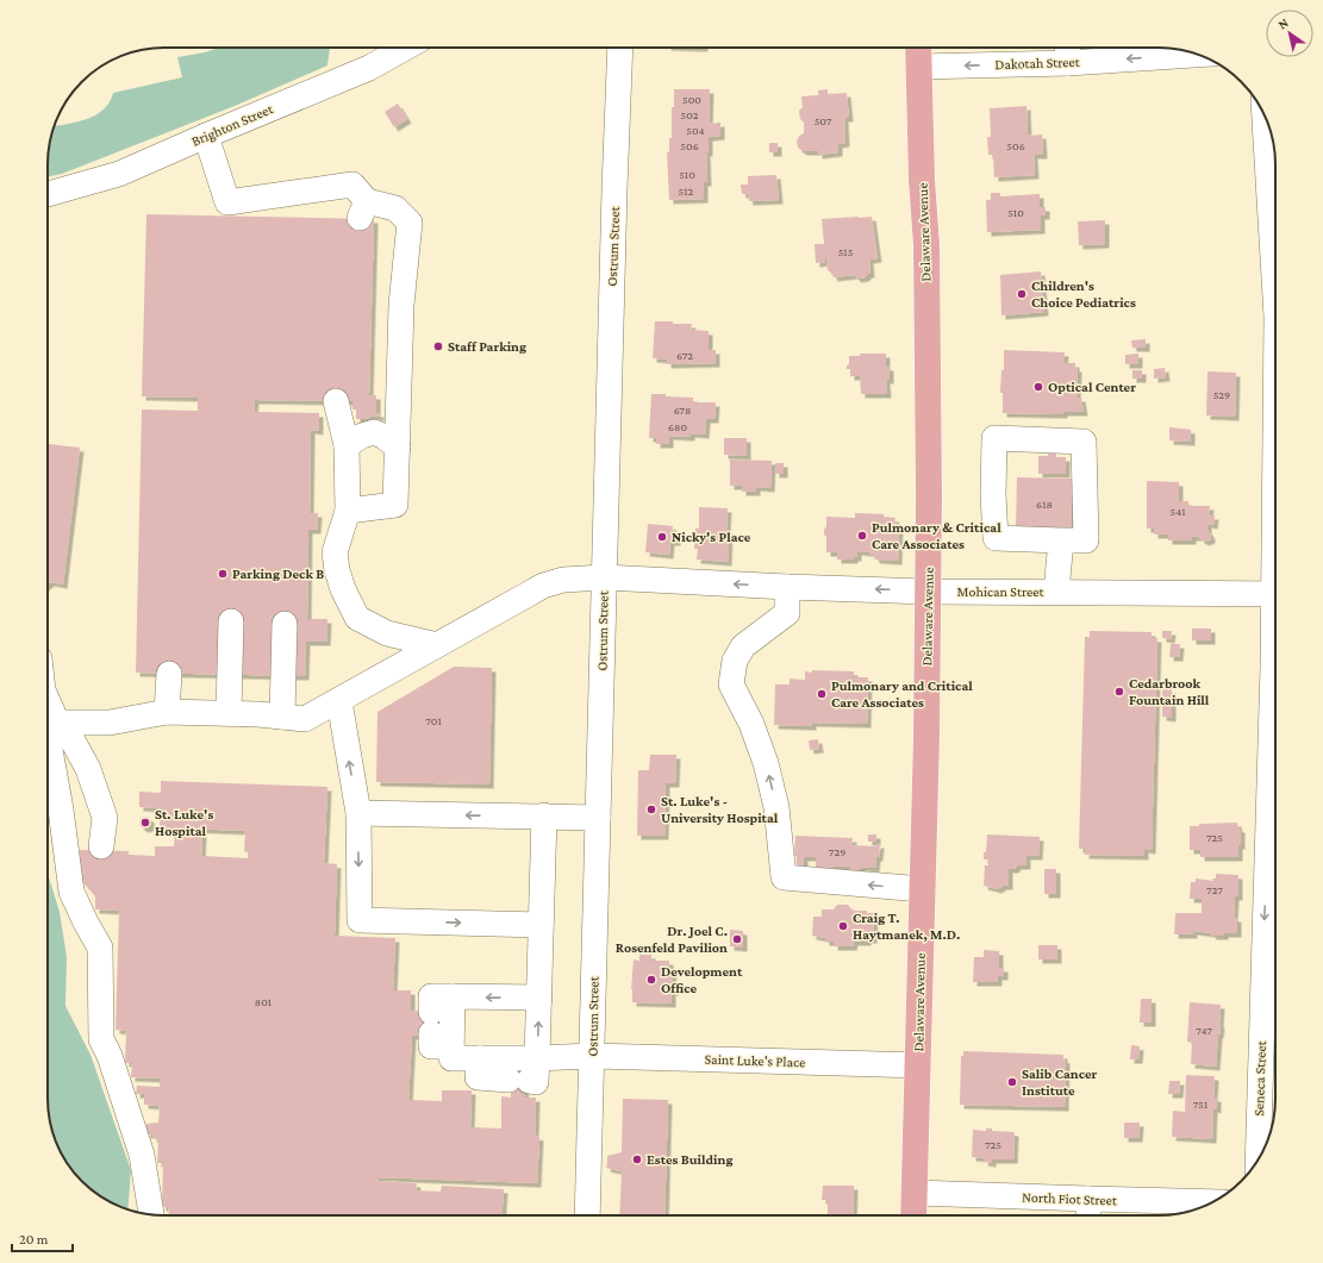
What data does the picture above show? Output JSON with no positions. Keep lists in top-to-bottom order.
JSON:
{
  "streets": {
    "main road": ["Delaware Avenue"],
    "street": [
      "Dakotah Street",
      "Brighton Street",
      "Ostrum Street",
      "Mohican Street",
      "Saint Luke's Place",
      "Seneca Street",
      "North Fiot Street"
    ]
  },
  "crossings": [
    ["Dakotah Street", "Delaware Avenue"],
    ["Delaware Avenue", "Mohican Street"],
    ["Delaware Avenue", "Saint Luke's Place"],
    ["Delaware Avenue", "North Fiot Street"],
    ["Ostrum Street", "Mohican Street"],
    ["Ostrum Street", "Saint Luke's Place"]
  ],
  "one_way": ["Dakotah Street", "Seneca Street"],
  "places": [
    "Children's Choice Pediatrics",
    "Staff Parking",
    "Optical Center",
    "Pulmonary & Critical Care Associates",
    "Nicky's Place",
    "Parking Deck B",
    "Cedarbrook Fountain Hill",
    "Pulmonary and Critical Care Associates",
    "St. Luke's - University Hospital",
    "St. Luke's Hospital",
    "Craig T. Haytmanek, M.D.",
    "Dr. Joel C. Rosenfeld Pavilion",
    "Development Office",
    "Salib Cancer Institute",
    "Estes Building"
  ],
  "house_numbers": [
    "500",
    "502",
    "507",
    "504",
    "506",
    "506",
    "510",
    "512",
    "510",
    "515",
    "672",
    "529",
    "678",
    "680",
    "618",
    "541",
    "701",
    "725",
    "729",
    "727",
    "801",
    "747",
    "751",
    "725"
  ],
  "scale_bar": "20 m",
  "north": "top left"
}
